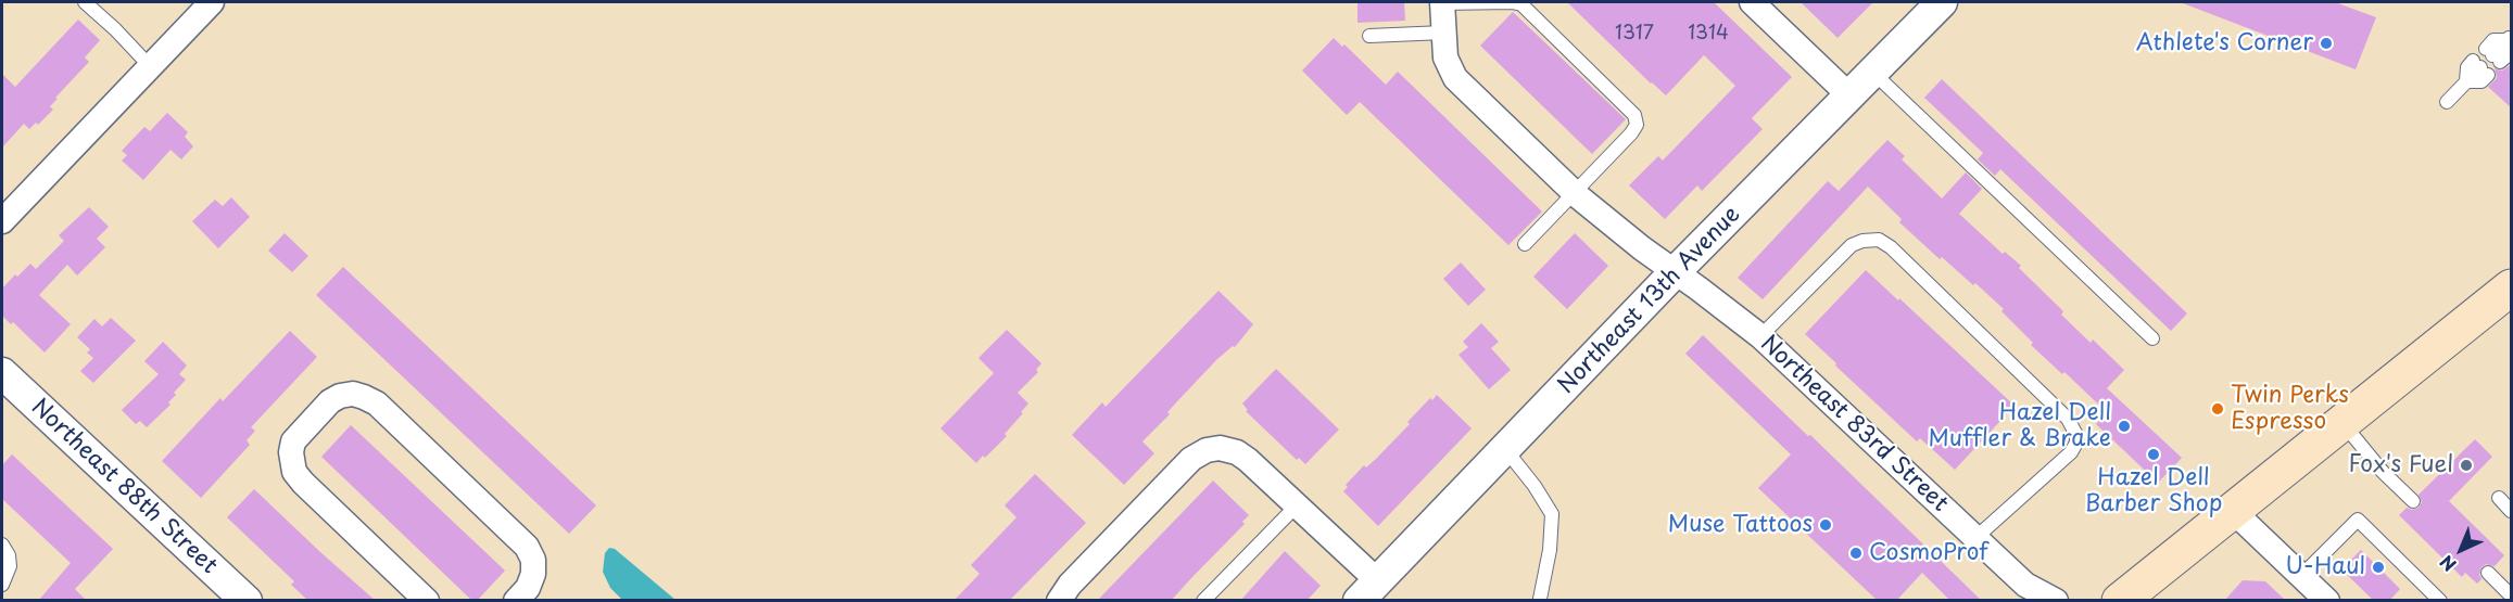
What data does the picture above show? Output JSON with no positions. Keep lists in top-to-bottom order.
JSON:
{
  "streets": {
    "street": ["Northeast 13th Avenue", "Northeast 83rd Street", "Northeast 88th Street"]
  },
  "crossings": [
    ["Northeast 13th Avenue", "Northeast 83rd Street"]
  ],
  "places": [
    "Athlete's Corner",
    "Twin Perks Espresso",
    "Hazel Dell Muffler & Brake",
    "Hazel Dell Barber Shop",
    "Fox's Fuel",
    "Muse Tattoos",
    "CosmoProf",
    "U-Haul"
  ],
  "house_numbers": ["1317", "1314"],
  "north": "bottom left"
}
